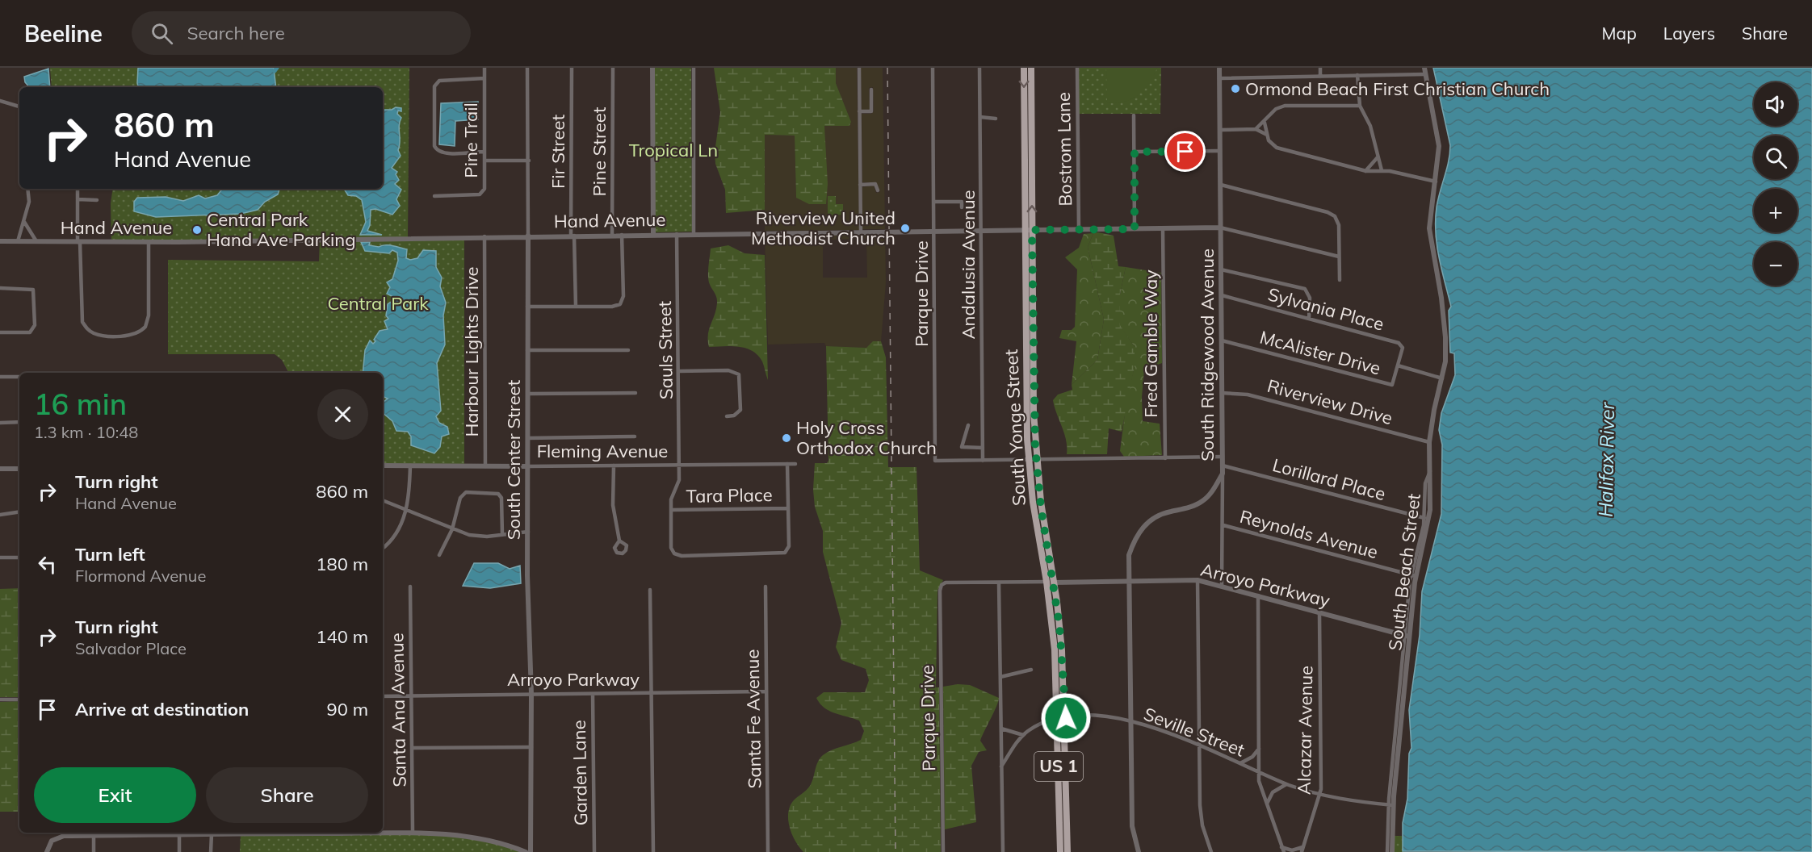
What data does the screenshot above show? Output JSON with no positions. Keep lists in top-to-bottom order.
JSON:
{
  "streets": {
    "main road": ["South Yonge Street", "US 1"],
    "street": [
      "Pine Trail",
      "Bostrom Lane",
      "Fir Street",
      "Pine Street",
      "Hand Avenue",
      "Andalusia Avenue",
      "Parque Drive",
      "Sylvania Place",
      "Fred Gamble Way",
      "Sauls Street",
      "Harbour Lights Drive",
      "McAlister Drive",
      "South Ridgewood Avenue",
      "Riverview Drive",
      "Fleming Avenue",
      "South Center Street",
      "Lorillard Place",
      "Tara Place",
      "Reynolds Avenue",
      "South Beach Street",
      "Arroyo Parkway",
      "Santa Ana Avenue",
      "Santa Fe Avenue",
      "Alcazar Avenue",
      "Seville Street",
      "Garden Lane"
    ]
  },
  "crossings": [
    ["Bostrom Lane", "Hand Avenue"],
    ["Fir Street", "Hand Avenue"],
    ["Pine Street", "Hand Avenue"],
    ["Hand Avenue", "Andalusia Avenue"],
    ["Hand Avenue", "Parque Drive"],
    ["Hand Avenue", "Fred Gamble Way"],
    ["Hand Avenue", "Sauls Street"],
    ["Hand Avenue", "Harbour Lights Drive"],
    ["Hand Avenue", "South Ridgewood Avenue"],
    ["Hand Avenue", "South Yonge Street"],
    ["Hand Avenue", "South Center Street"],
    ["Andalusia Avenue", "Parque Drive"],
    ["Sylvania Place", "McAlister Drive"],
    ["Sylvania Place", "South Ridgewood Avenue"],
    ["Sauls Street", "Fleming Avenue"],
    ["Sauls Street", "Tara Place"],
    ["Harbour Lights Drive", "Fleming Avenue"],
    ["McAlister Drive", "South Ridgewood Avenue"],
    ["South Ridgewood Avenue", "Riverview Drive"],
    ["South Ridgewood Avenue", "Lorillard Place"],
    ["South Ridgewood Avenue", "Arroyo Parkway"],
    ["South Ridgewood Avenue", "Seville Street"],
    ["Riverview Drive", "South Beach Street"],
    ["South Yonge Street", "Arroyo Parkway"],
    ["South Yonge Street", "Seville Street"],
    ["South Yonge Street", "US 1"],
    ["Fleming Avenue", "South Center Street"],
    ["South Center Street", "Arroyo Parkway"],
    ["Lorillard Place", "South Beach Street"],
    ["Reynolds Avenue", "South Beach Street"],
    ["South Beach Street", "Arroyo Parkway"],
    ["South Beach Street", "Seville Street"],
    ["Arroyo Parkway", "Santa Ana Avenue"],
    ["Arroyo Parkway", "Santa Fe Avenue"],
    ["Arroyo Parkway", "Alcazar Avenue"],
    ["Arroyo Parkway", "Garden Lane"],
    ["Alcazar Avenue", "Seville Street"]
  ],
  "water": ["Halifax River"],
  "parks": ["Tropical Ln", "Central Park"],
  "places": [
    "Ormond Beach First Christian Church",
    "Riverview United Methodist Church",
    "Central Park Hand Ave Parking",
    "Holy Cross Orthodox Church"
  ],
  "page": {
    "header": "Beeline",
    "search": "Search here",
    "nav": ["Map", "Layers", "Share"],
    "map_buttons": ["+", "−"],
    "turn": ["860 m", "Hand Avenue"],
    "heading": ["16 min", "1.3 km · 10:48"],
    "list": [
      {
        "name": "Turn right",
        "note": "Hand Avenue",
        "value": "860 m"
      },
      {
        "name": "Turn left",
        "note": "Flormond Avenue",
        "value": "180 m"
      },
      {
        "name": "Turn right",
        "note": "Salvador Place",
        "value": "140 m"
      },
      {
        "name": "Arrive at destination",
        "value": "90 m"
      }
    ],
    "buttons": ["Exit", "Share"]
  }
}
